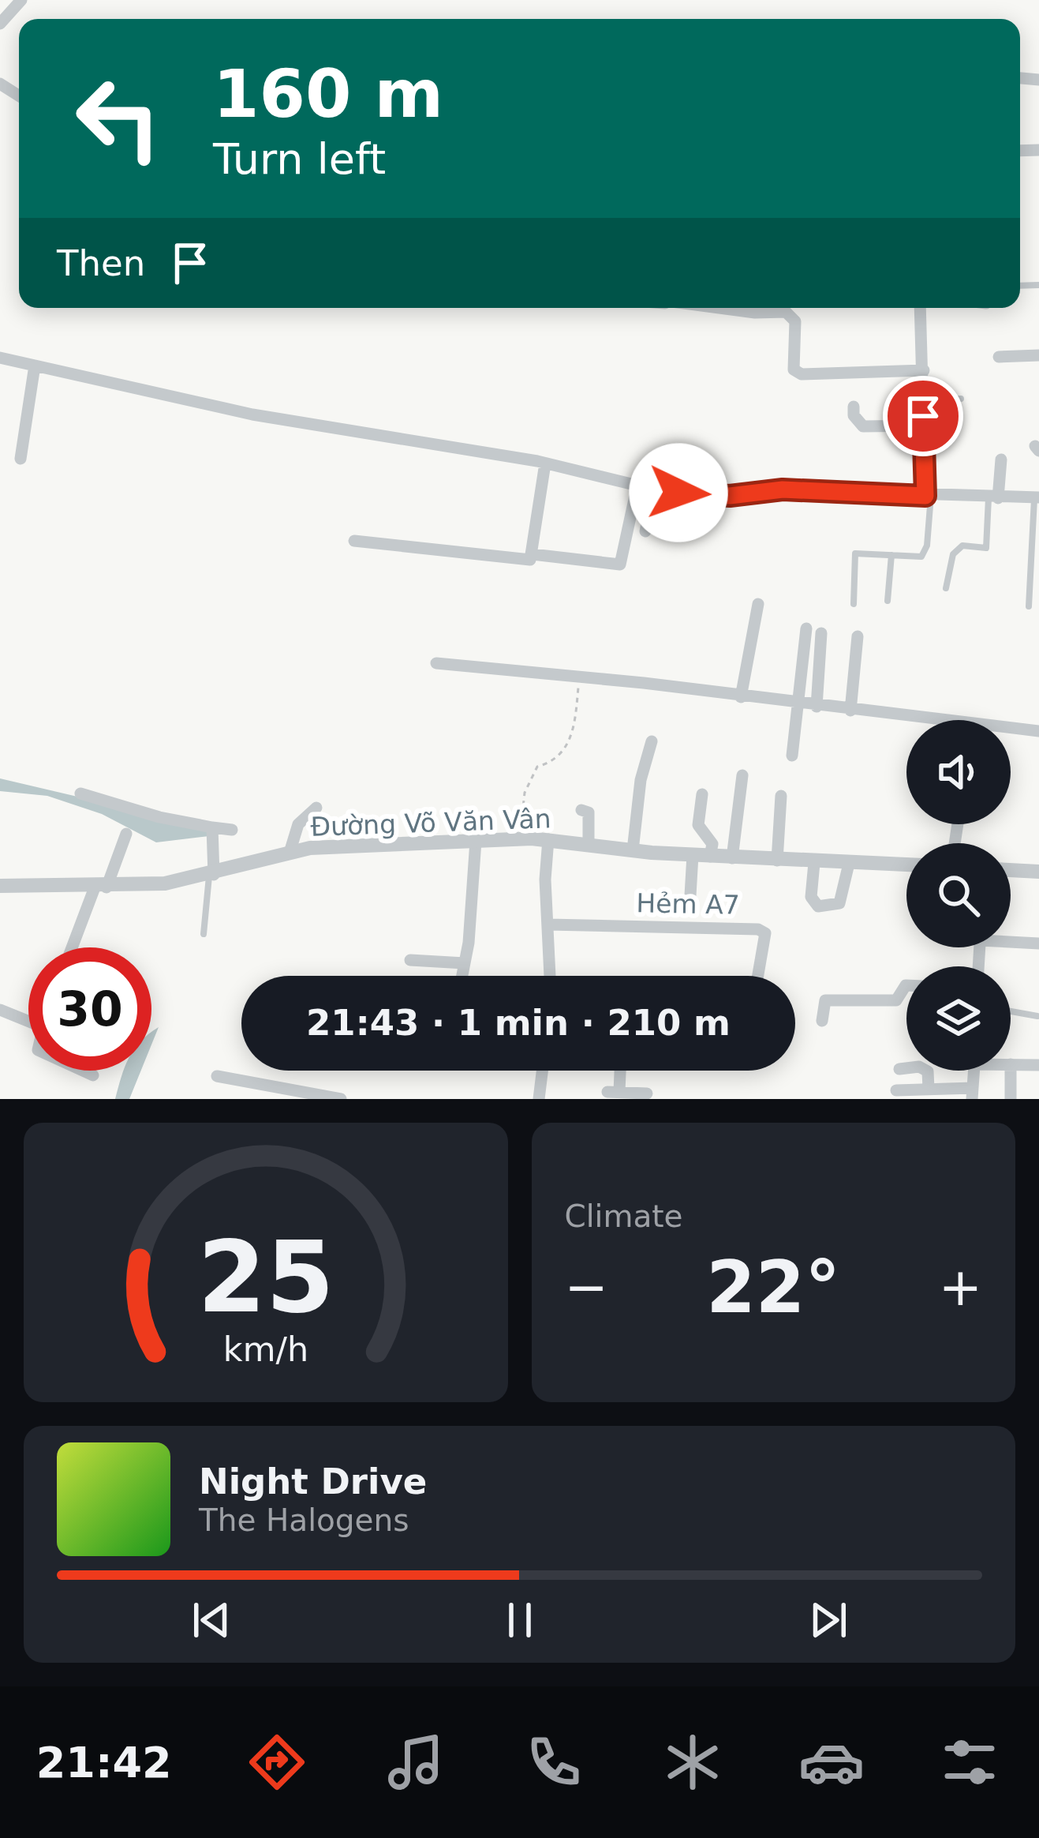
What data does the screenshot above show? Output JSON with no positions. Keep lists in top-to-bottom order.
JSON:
{
  "streets": {
    "street": ["Đường Võ Văn Vân", "Hẻm A7"]
  },
  "page": {
    "turn": ["160 m", "Turn left"],
    "then": "Then",
    "limit": "30",
    "trip": "21:43 · 1 min · 210 m",
    "tile": "Climate",
    "heat": ["−", "22°", "+"],
    "song": ["Night Drive", "The Halogens"],
    "tabs": "21:42",
    "gauge": ["25", "km/h"]
  }
}
